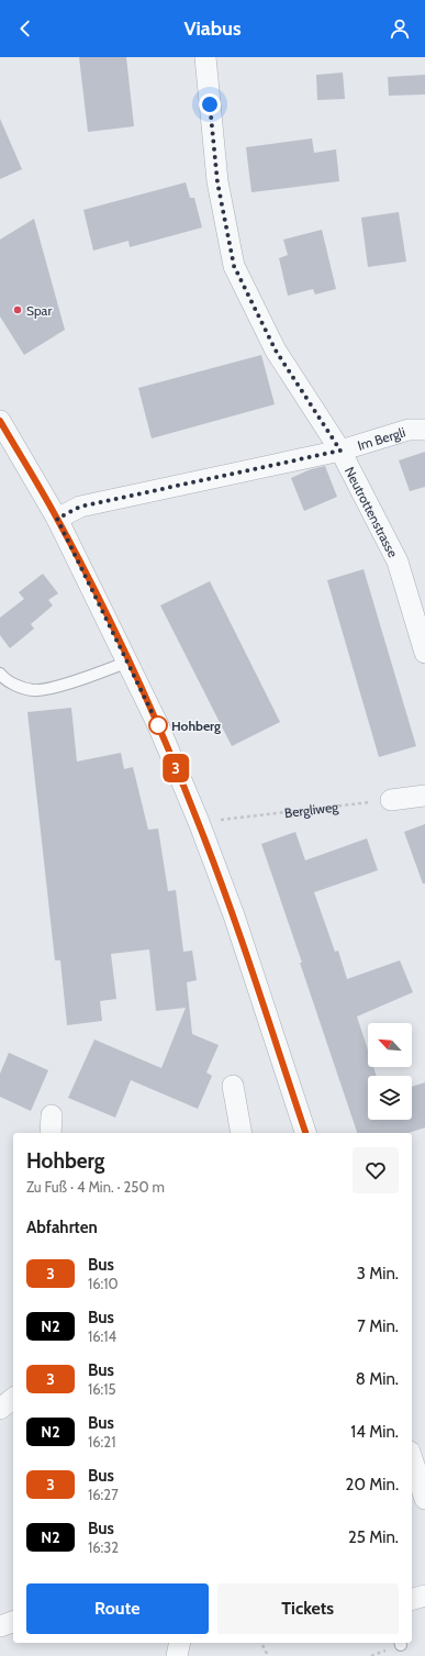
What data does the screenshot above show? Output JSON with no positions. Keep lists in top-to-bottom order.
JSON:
{
  "streets": {
    "street": ["Im Bergli", "Neutrottenstrasse"],
    "path": ["Bergliweg"]
  },
  "crossings": [
    ["Im Bergli", "Neutrottenstrasse"]
  ],
  "places": ["Spar", "Hohberg"],
  "lines": ["bus line 3"],
  "north": "top left",
  "page": {
    "header": "Viabus",
    "on_map": "3",
    "heading": [
      ["Hohberg", "Zu Fuß · 4 Min. · 250 m"],
      "Abfahrten"
    ],
    "list": [
      {
        "mark": "3",
        "name": "Bus",
        "note": "16:10",
        "value": "3 Min."
      },
      {
        "mark": "N2",
        "name": "Bus",
        "note": "16:14",
        "value": "7 Min."
      },
      {
        "mark": "3",
        "name": "Bus",
        "note": "16:15",
        "value": "8 Min."
      },
      {
        "mark": "N2",
        "name": "Bus",
        "note": "16:21",
        "value": "14 Min."
      },
      {
        "mark": "3",
        "name": "Bus",
        "note": "16:27",
        "value": "20 Min."
      },
      {
        "mark": "N2",
        "name": "Bus",
        "note": "16:32",
        "value": "25 Min."
      }
    ],
    "buttons": ["Route", "Tickets"]
  }
}
